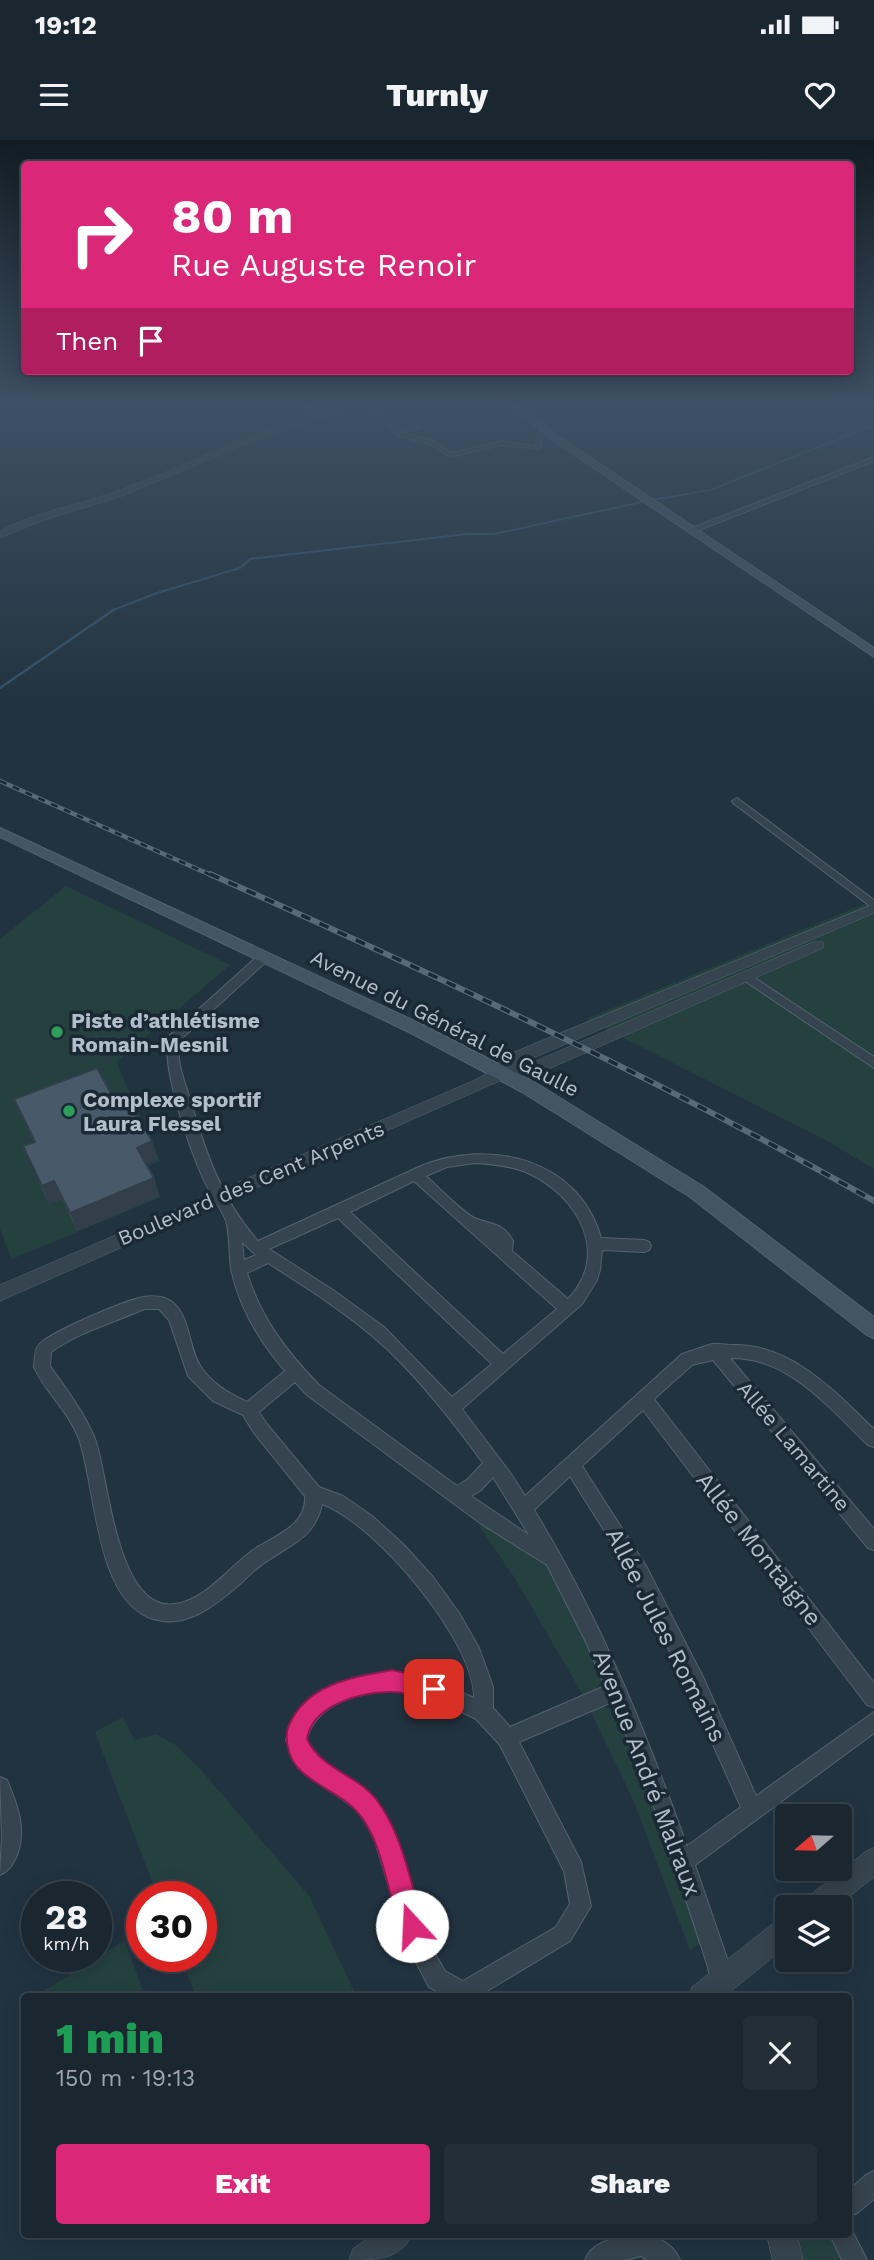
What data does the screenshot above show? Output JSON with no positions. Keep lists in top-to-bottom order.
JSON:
{
  "streets": {
    "main road": ["Avenue du Général de Gaulle"],
    "street": [
      "Boulevard des Cent Arpents",
      "Allée Lamartine",
      "Allée Montaigne",
      "Allée Jules Romains",
      "Avenue André Malraux"
    ]
  },
  "crossings": [
    ["Avenue du Général de Gaulle", "Boulevard des Cent Arpents"],
    ["Avenue du Général de Gaulle", "Avenue André Malraux"],
    ["Boulevard des Cent Arpents", "Avenue André Malraux"]
  ],
  "places": ["Piste d’athlétisme Romain-Mesnil", "Complexe sportif Laura Flessel"],
  "north": "left",
  "page": {
    "status": "19:12",
    "header": "Turnly",
    "turn": ["80 m", "Rue Auguste Renoir"],
    "then": "Then",
    "speed": "28 km/h",
    "limit": "30",
    "heading": ["1 min", "150 m · 19:13"],
    "buttons": ["Exit", "Share"]
  }
}
